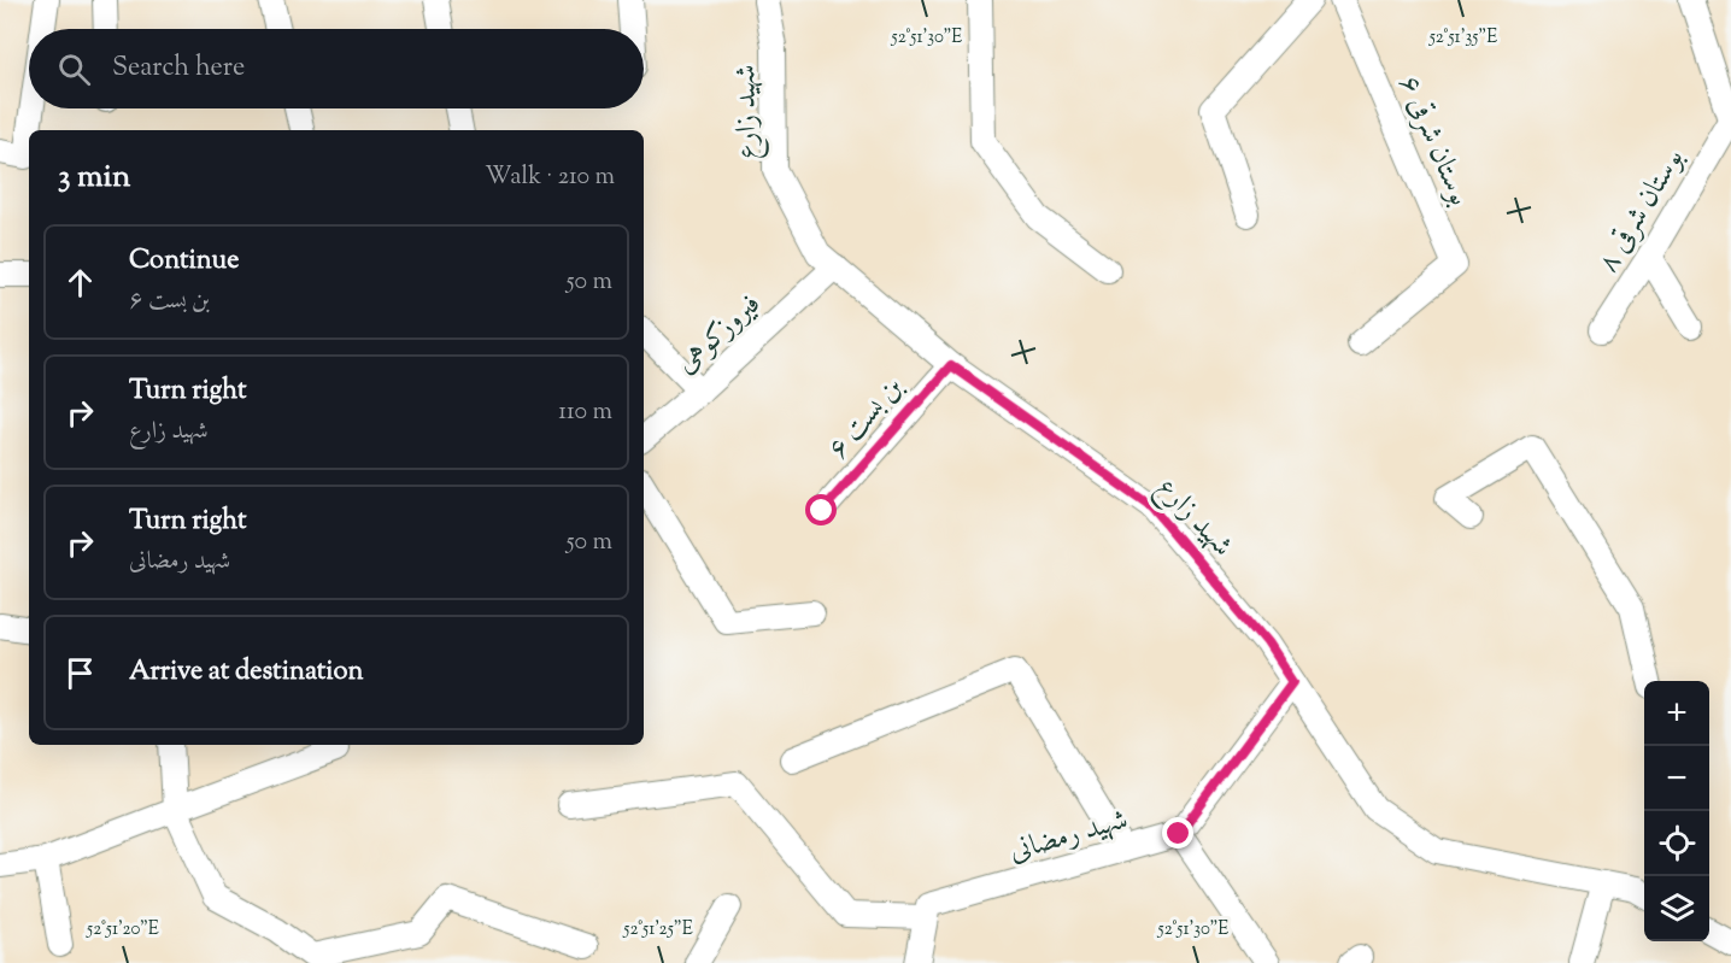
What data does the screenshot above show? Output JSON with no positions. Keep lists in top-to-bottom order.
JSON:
{
  "streets": {
    "street": [
      "شهید زارع",
      "بوستان شرقی ۶",
      "بوستان شرقی ۸",
      "فیروزکوهی",
      "بن بست ۶",
      "شهید رمضانی"
    ]
  },
  "crossings": [
    ["شهید زارع", "فیروزکوهی"],
    ["شهید زارع", "بن بست ۶"]
  ],
  "page": {
    "search": "Search here",
    "heading": ["3 min", "Walk · 210 m"],
    "list": [
      ["Continue", "بن بست ۶", "50 m"],
      ["Turn right", "شهید زارع", "110 m"],
      ["Turn right", "شهید رمضانی", "50 m"],
      "Arrive at destination"
    ],
    "map_buttons": ["+", "−"]
  },
  "coordinates": [
    "52°51'30\"E",
    "52°51'35\"E",
    "52°51'20\"E",
    "52°51'25\"E"
  ]
}
